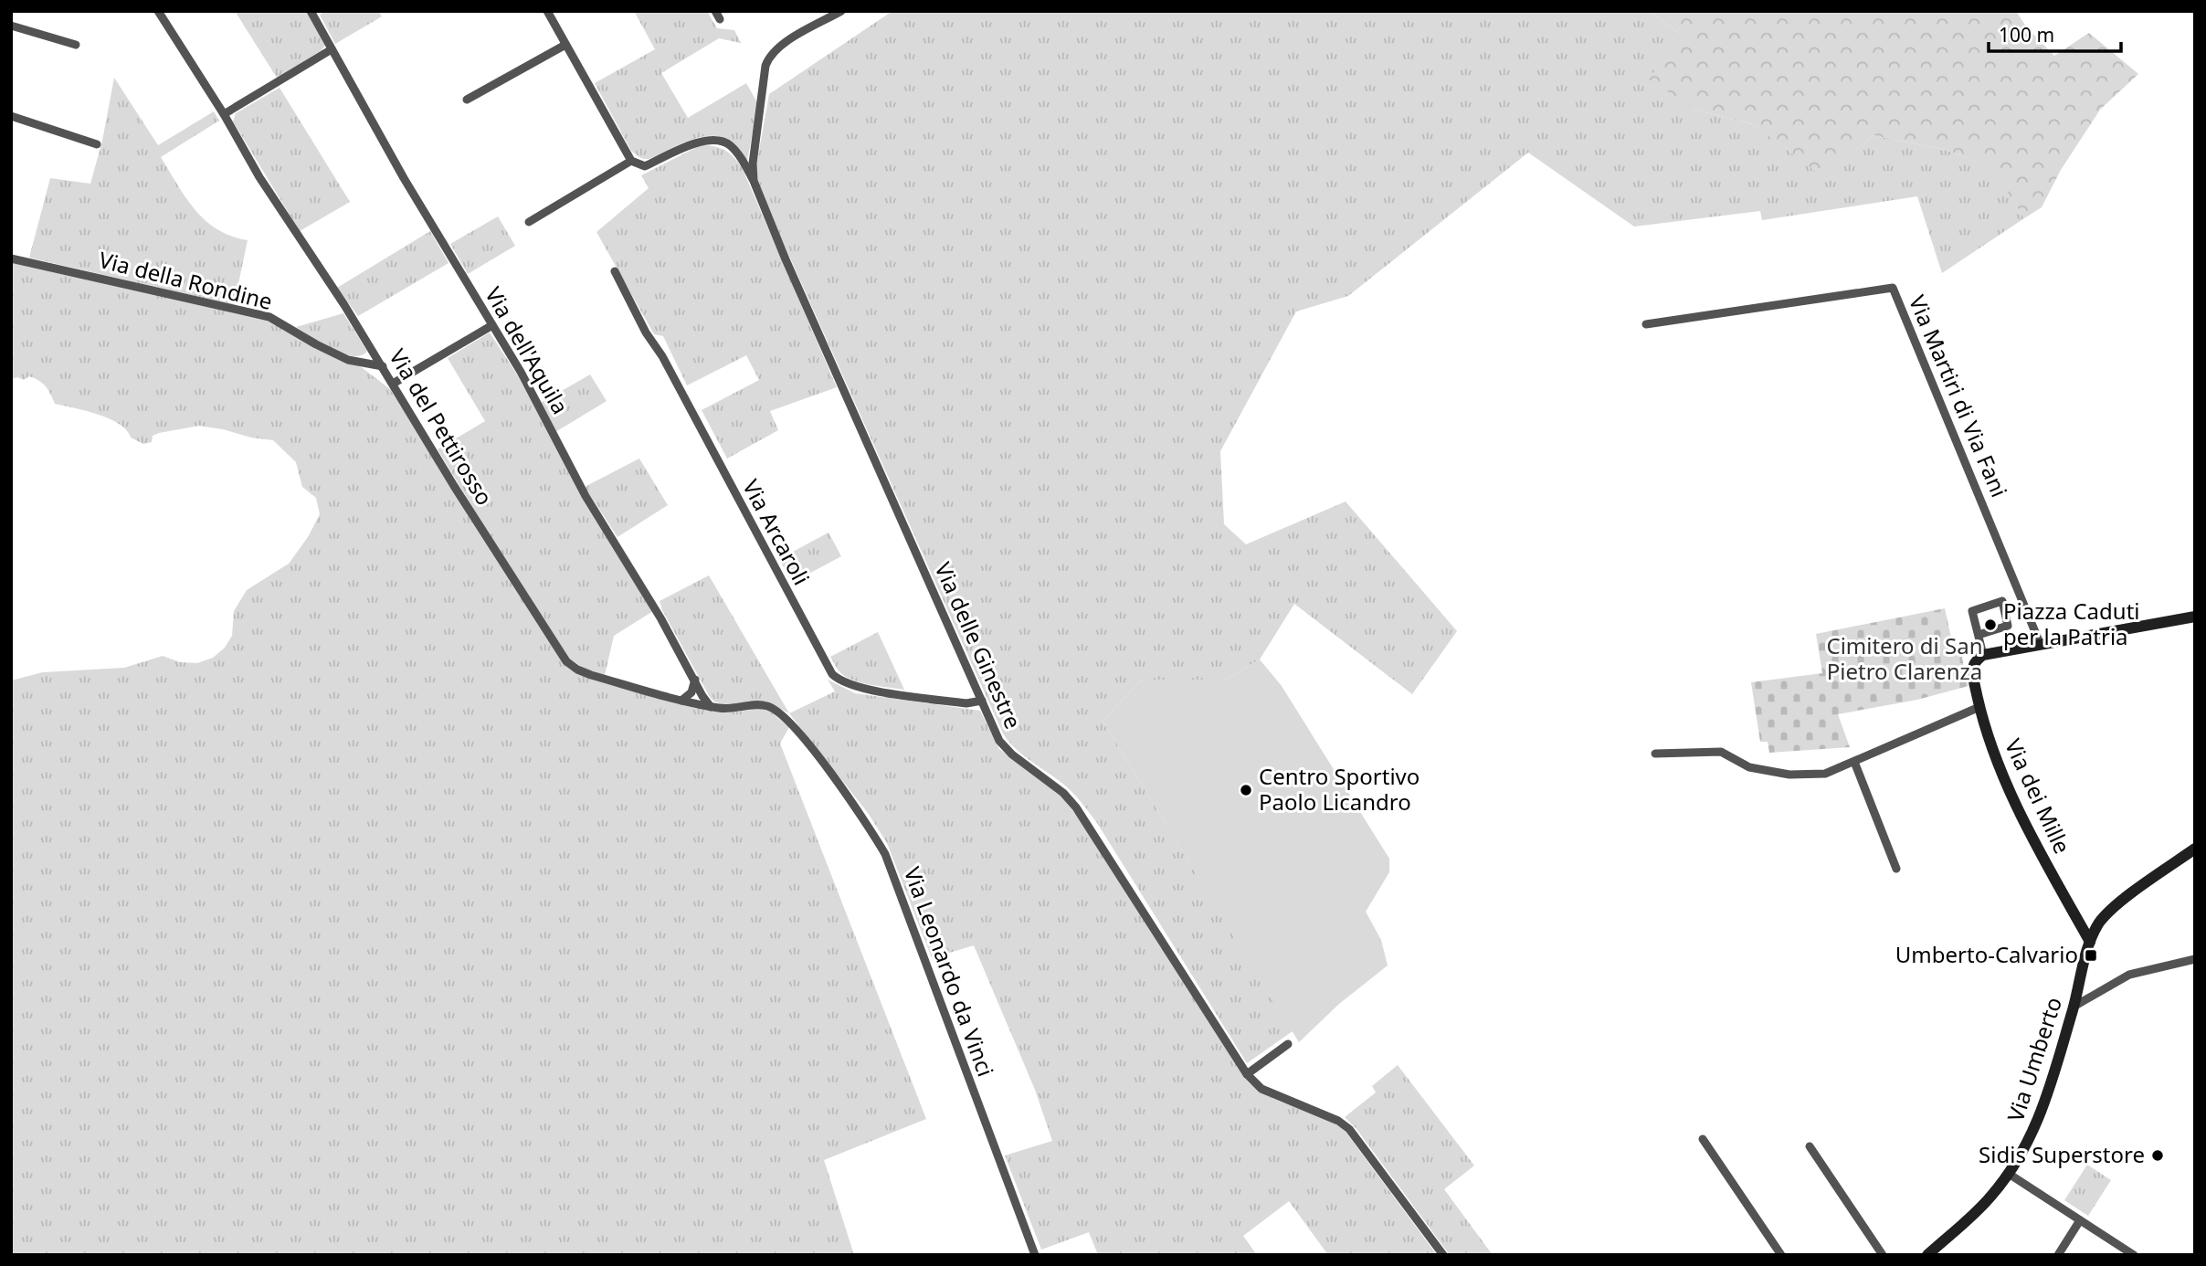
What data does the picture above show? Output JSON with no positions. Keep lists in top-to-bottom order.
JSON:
{
  "streets": {
    "main road": ["Via dei Mille", "Via Umberto"],
    "street": [
      "Via della Rondine",
      "Via dell'Aquila",
      "Via Martiri di Via Fani",
      "Via del Pettirosso",
      "Via Arcaroli",
      "Via delle Ginestre",
      "Via Leonardo da Vinci"
    ]
  },
  "crossings": [
    ["Via della Rondine", "Via del Pettirosso"],
    ["Via dell'Aquila", "Via del Pettirosso"],
    ["Via del Pettirosso", "Via Leonardo da Vinci"],
    ["Via Arcaroli", "Via delle Ginestre"],
    ["Via dei Mille", "Via Umberto"]
  ],
  "parks": ["Cimitero di San Pietro Clarenza"],
  "places": {
    "other": ["Piazza Caduti per la Patria", "Centro Sportivo Paolo Licandro", "Sidis Superstore"],
    "transit": ["Umberto-Calvario"]
  },
  "scale_bar": "100 m"
}
